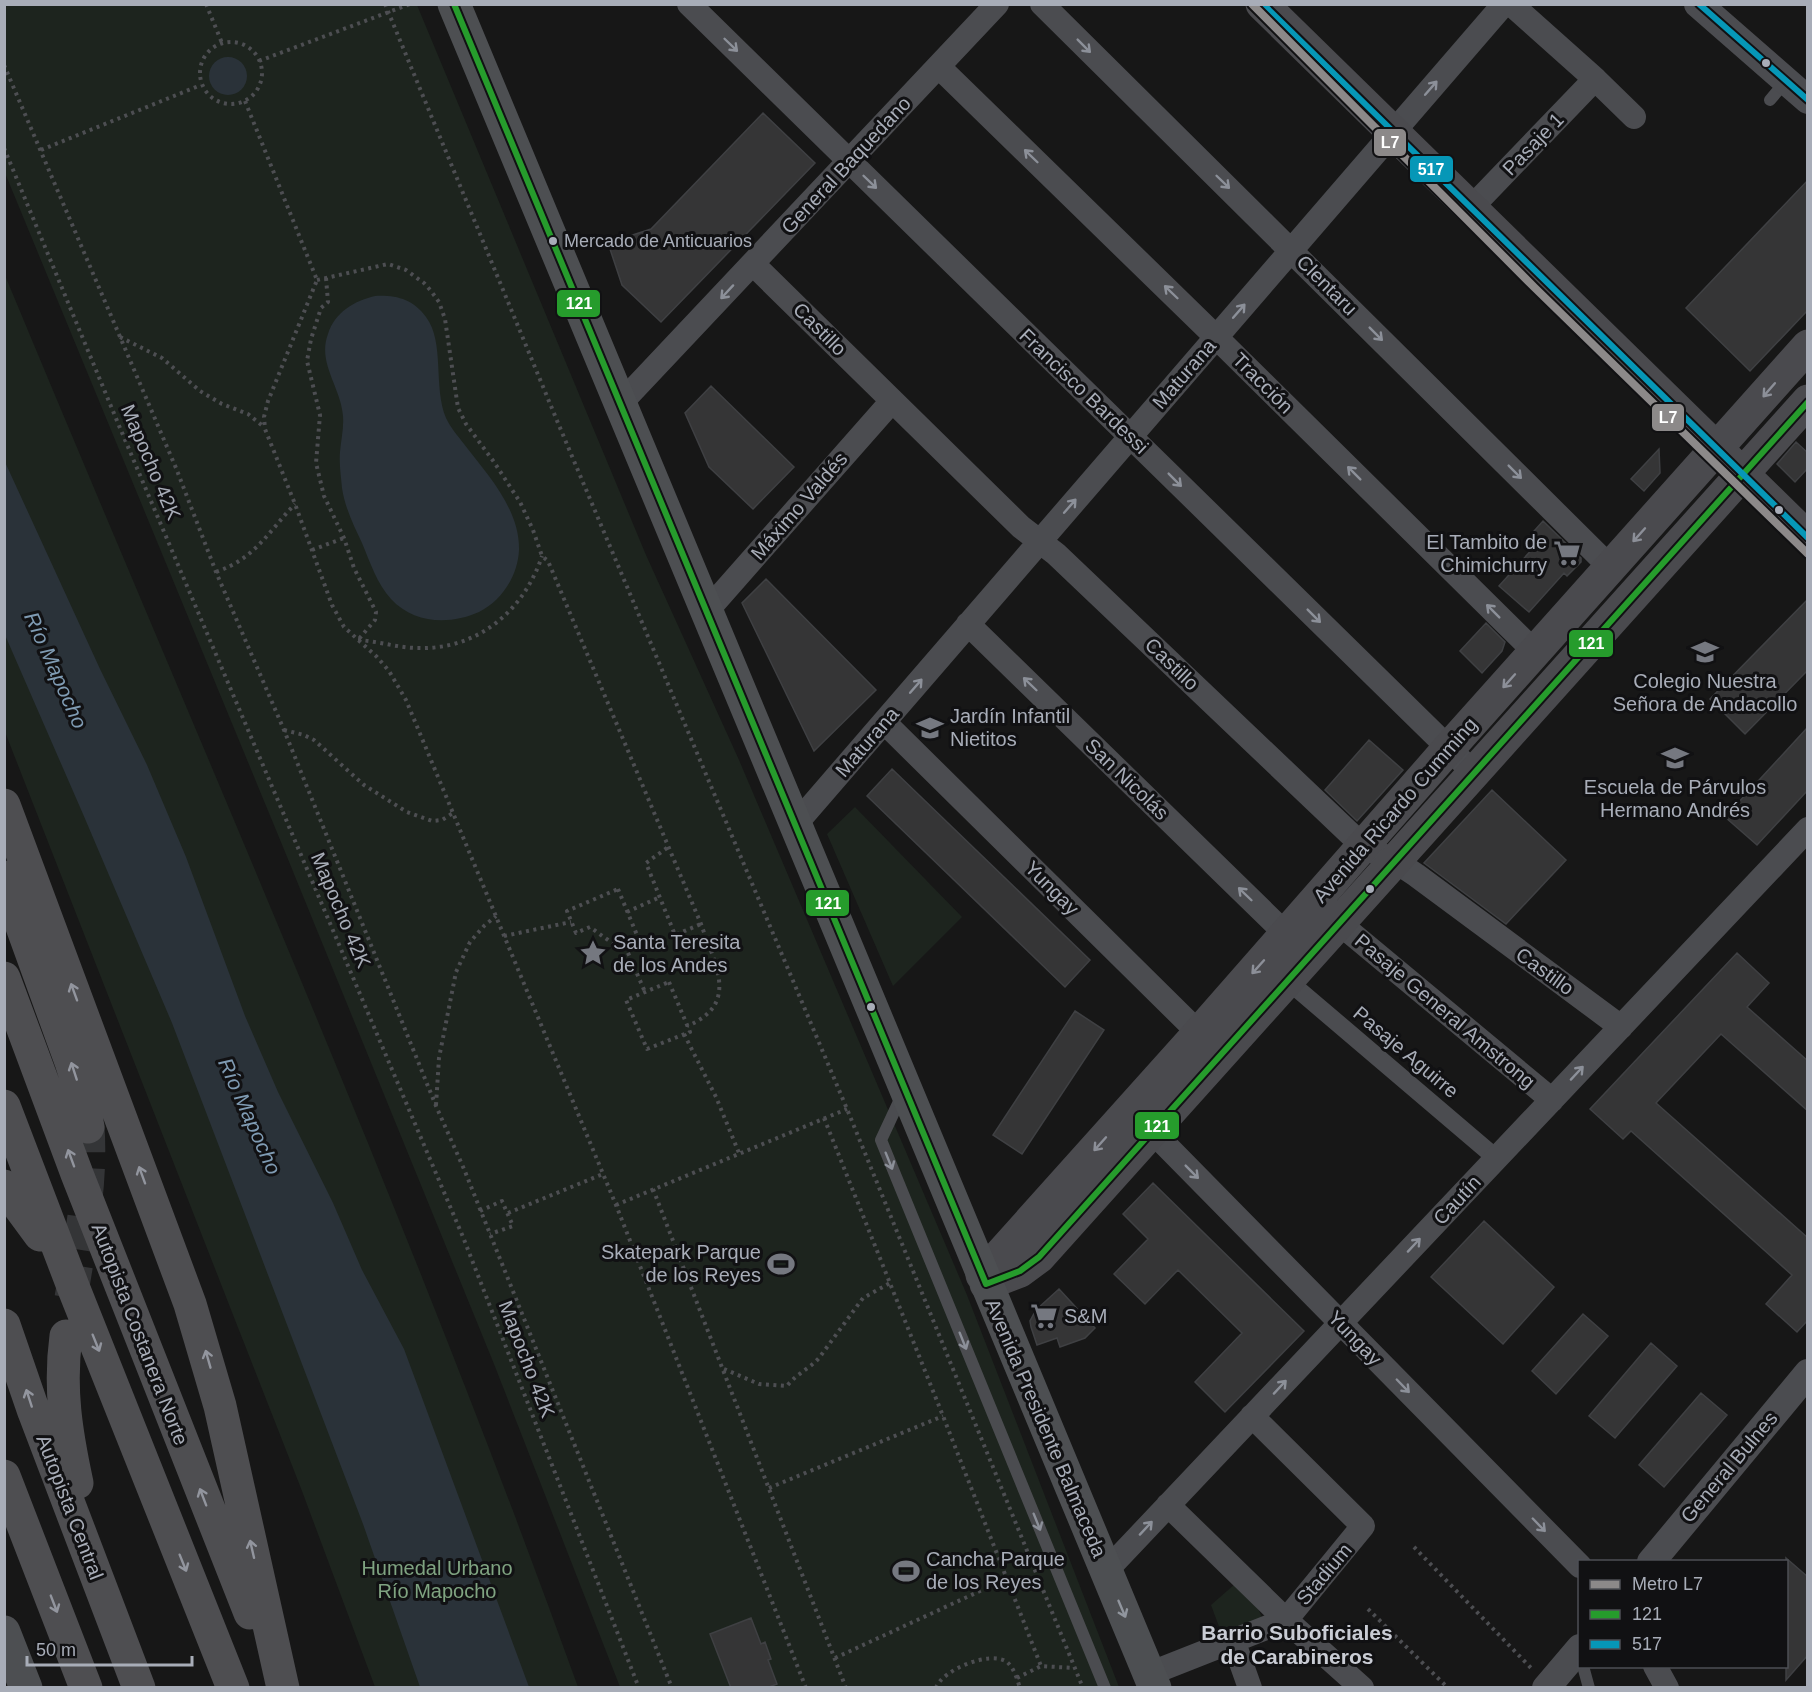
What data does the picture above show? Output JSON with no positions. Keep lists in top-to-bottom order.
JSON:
{
  "streets": {
    "highway": ["Autopista Costanera Norte", "Autopista Central"],
    "main road": ["Avenida Ricardo Cumming", "Avenida Presidente Balmaceda"],
    "street": [
      "Pasaje 1",
      "General Baquedano",
      "Clentaru",
      "Castillo",
      "Maturana",
      "Tracción",
      "Francisco Bardessi",
      "Máximo Valdés",
      "San Nicolás",
      "Yungay",
      "Pasaje General Amstrong",
      "Pasaje Aguirre",
      "Cautín",
      "General Bulnes",
      "Stadium"
    ],
    "path": ["Mapocho 42K"]
  },
  "crossings": [
    ["General Baquedano", "Castillo"],
    ["General Baquedano", "Tracción"],
    ["General Baquedano", "Francisco Bardessi"],
    ["General Baquedano", "Avenida Presidente Balmaceda"],
    ["Clentaru", "Maturana"],
    ["Clentaru", "Avenida Ricardo Cumming"],
    ["Castillo", "Maturana"],
    ["Castillo", "Máximo Valdés"],
    ["Castillo", "Avenida Ricardo Cumming"],
    ["Castillo", "Cautín"],
    ["Maturana", "Tracción"],
    ["Maturana", "Francisco Bardessi"],
    ["Maturana", "San Nicolás"],
    ["Maturana", "Yungay"],
    ["Maturana", "Avenida Presidente Balmaceda"],
    ["Tracción", "Avenida Ricardo Cumming"],
    ["Francisco Bardessi", "Avenida Ricardo Cumming"],
    ["Máximo Valdés", "Avenida Presidente Balmaceda"],
    ["San Nicolás", "Avenida Ricardo Cumming"],
    ["Avenida Ricardo Cumming", "Yungay"],
    ["Avenida Ricardo Cumming", "Pasaje General Amstrong"],
    ["Avenida Ricardo Cumming", "Pasaje Aguirre"],
    ["Avenida Ricardo Cumming", "Avenida Presidente Balmaceda"],
    ["Yungay", "Cautín"],
    ["Pasaje General Amstrong", "Cautín"],
    ["Pasaje Aguirre", "Cautín"],
    ["Cautín", "Avenida Presidente Balmaceda"],
    ["Cautín", "Stadium"],
    ["Avenida Presidente Balmaceda", "Stadium"]
  ],
  "one_way": [
    "General Baquedano",
    "Clentaru",
    "Maturana",
    "Tracción",
    "Francisco Bardessi",
    "San Nicolás",
    "Yungay",
    "Cautín"
  ],
  "districts": ["Barrio Suboficiales de Carabineros"],
  "water": ["Río Mapocho"],
  "parks": ["Humedal Urbano Río Mapocho"],
  "places": {
    "other": ["Mercado de Anticuarios"],
    "supermarket": ["El Tambito de Chimichurry", "S&M"],
    "school or university": ["Colegio Nuestra Señora de Andacollo", "Jardín Infantil Nietitos", "Escuela de Párvulos Hermano Andrés"],
    "place": ["Santa Teresita de los Andes"],
    "sports": ["Skatepark Parque de los Reyes", "Cancha Parque de los Reyes"]
  },
  "lines": ["metro line L7", "transit line 121", "transit line 517"],
  "legend": ["Metro L7", "121", "517"],
  "scale_bar": "50 m"
}
